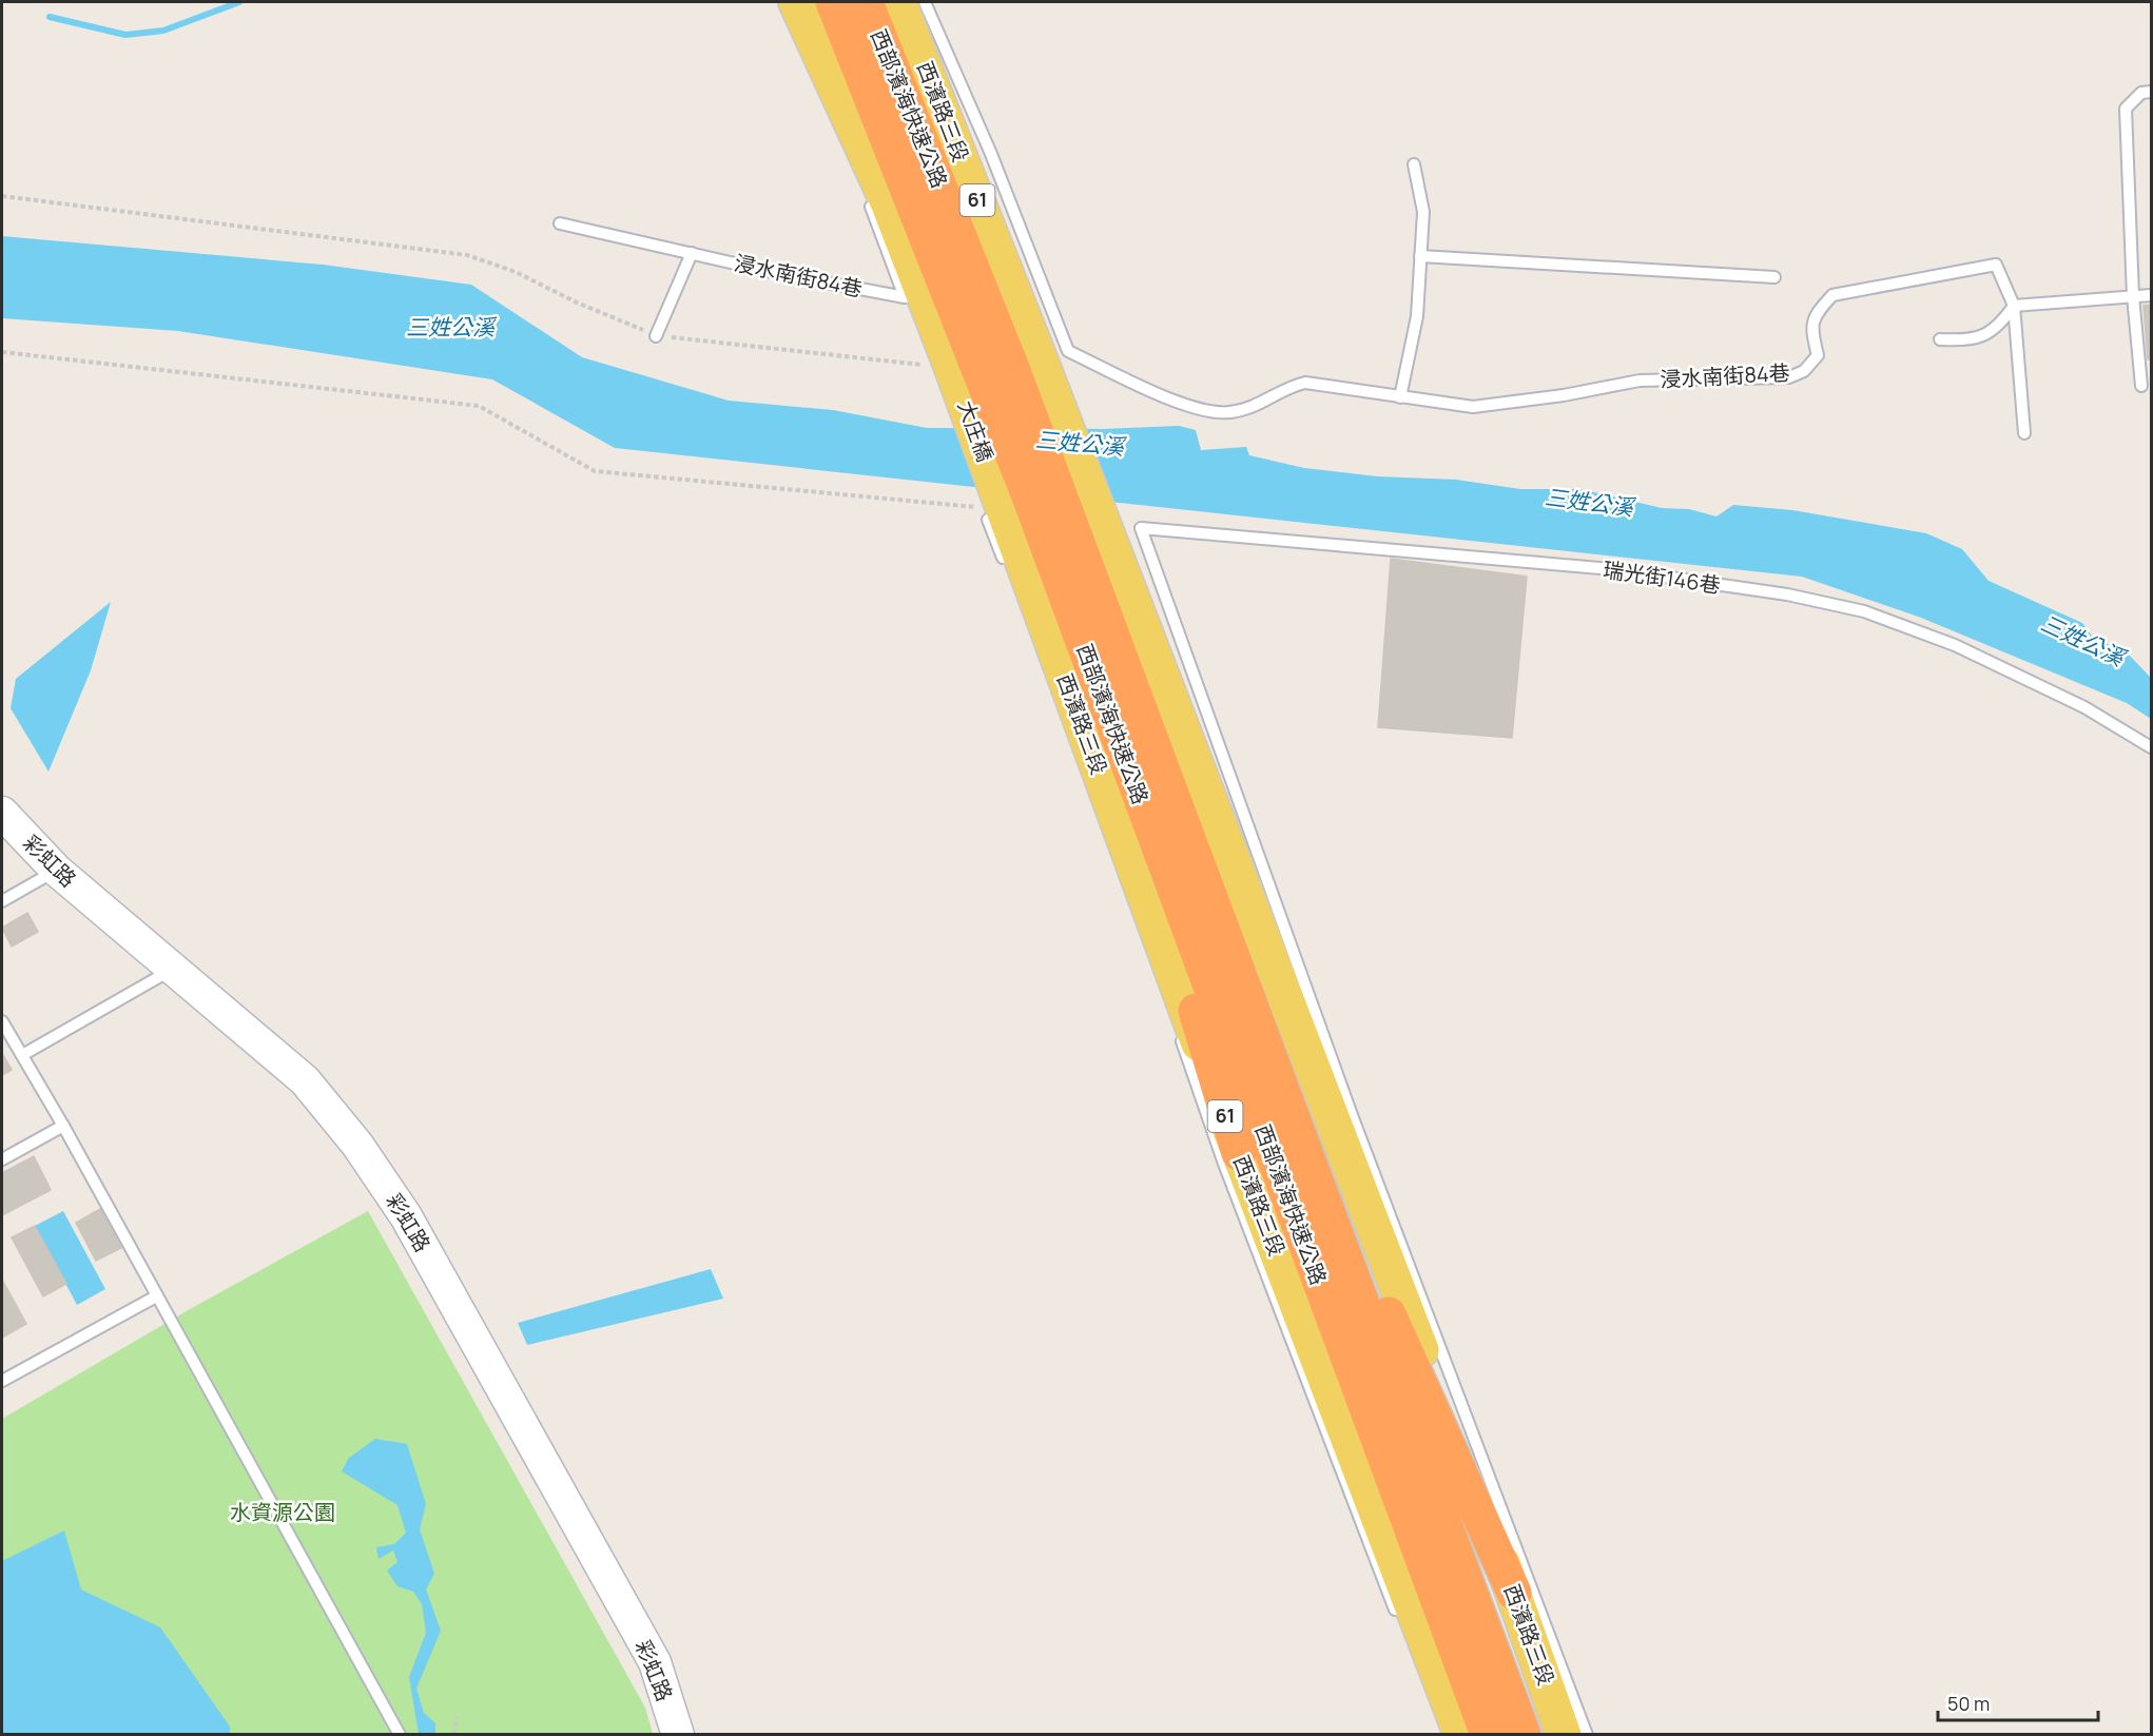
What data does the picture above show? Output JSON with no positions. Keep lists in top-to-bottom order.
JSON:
{
  "streets": {
    "highway": ["西部濱海快速公路", "61", "大庄橋"],
    "main road": ["西濱路三段"],
    "street": ["彩虹路"],
    "lane": ["浸水南街84巷", "瑞光街146巷"]
  },
  "crossings": [
    ["西部濱海快速公路", "西濱路三段"],
    ["西部濱海快速公路", "大庄橋"],
    ["西濱路三段", "浸水南街84巷"],
    ["西濱路三段", "大庄橋"],
    ["西濱路三段", "瑞光街146巷"],
    ["61", "大庄橋"]
  ],
  "water": ["三姓公溪"],
  "parks": ["水資源公園"],
  "scale_bar": "50 m"
}
